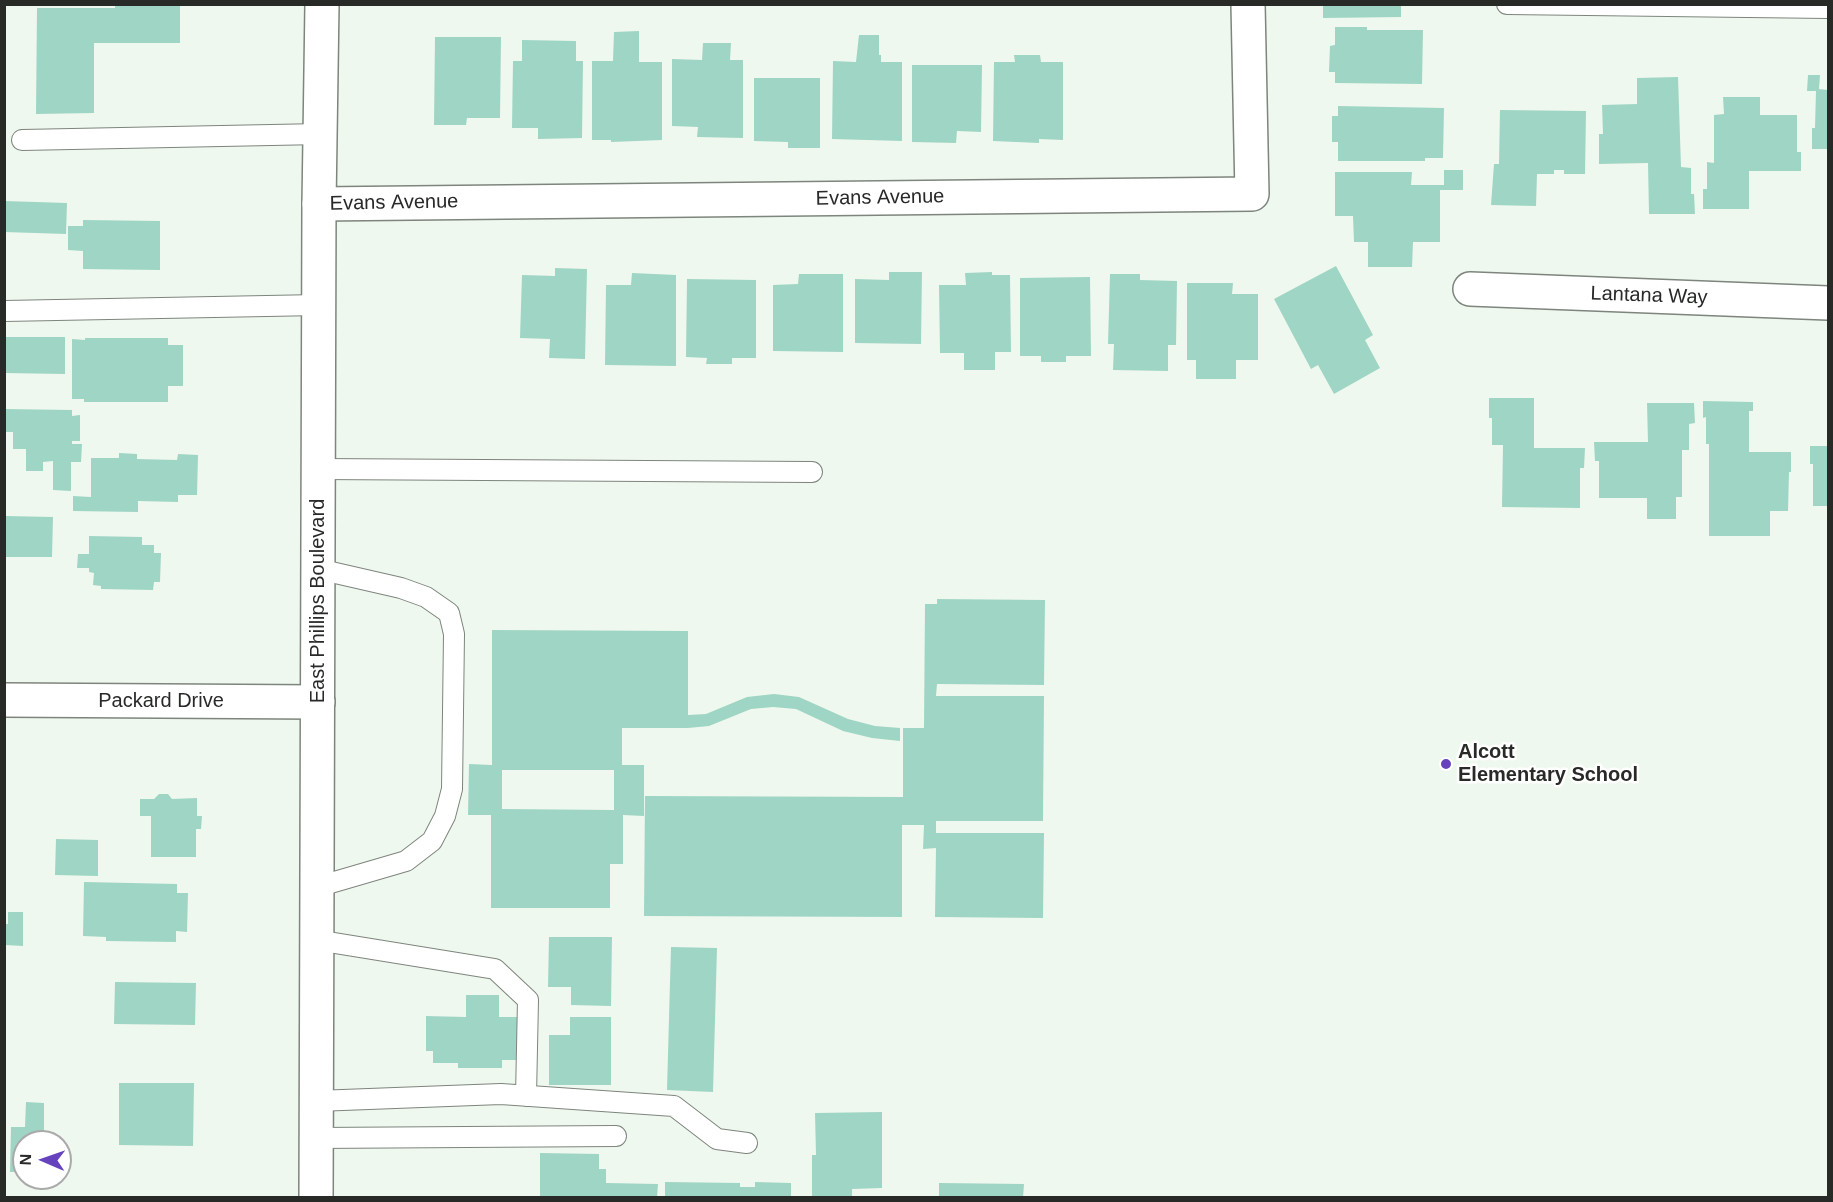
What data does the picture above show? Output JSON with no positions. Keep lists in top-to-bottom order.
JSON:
{
  "streets": {
    "street": [
      "Evans Avenue",
      "Lantana Way",
      "East Phillips Boulevard",
      "Packard Drive"
    ]
  },
  "crossings": [
    ["Evans Avenue", "East Phillips Boulevard"],
    ["East Phillips Boulevard", "Packard Drive"]
  ],
  "places": ["Alcott Elementary School"],
  "north": "left"
}
